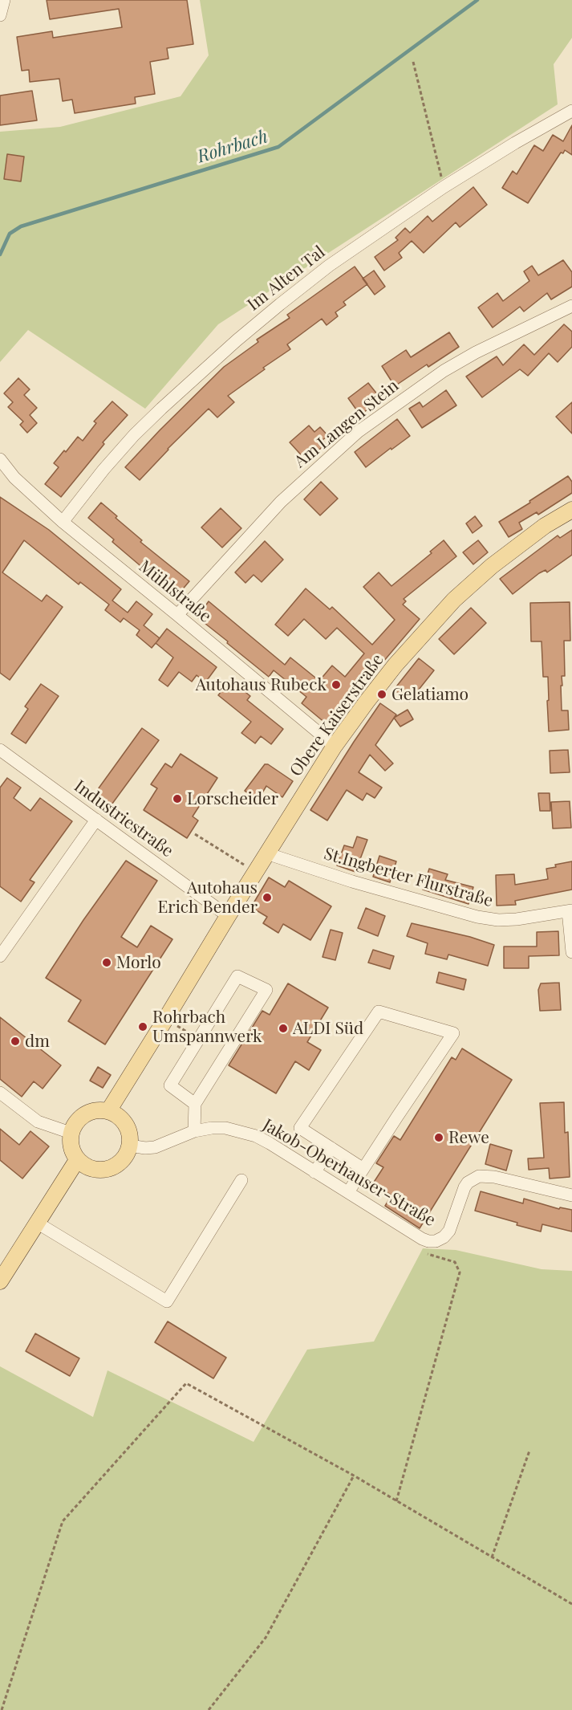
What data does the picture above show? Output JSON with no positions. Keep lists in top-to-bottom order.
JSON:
{
  "streets": {
    "main road": ["Obere Kaiserstraße"],
    "street": [
      "Im Alten Tal",
      "Am Langen Stein",
      "Mühlstraße",
      "Industriestraße",
      "St.Ingberter Flurstraße",
      "Jakob-Oberhauser-Straße"
    ]
  },
  "crossings": [
    ["Im Alten Tal", "Mühlstraße"],
    ["Am Langen Stein", "Mühlstraße"],
    ["Mühlstraße", "Obere Kaiserstraße"],
    ["Obere Kaiserstraße", "Industriestraße"],
    ["Obere Kaiserstraße", "St.Ingberter Flurstraße"],
    ["Obere Kaiserstraße", "Jakob-Oberhauser-Straße"]
  ],
  "water": ["Rohrbach"],
  "places": [
    "Autohaus Rubeck",
    "Gelatiamo",
    "Lorscheider",
    "Autohaus Erich Bender",
    "Morlo",
    "Rohrbach Umspannwerk",
    "ALDI Süd",
    "dm",
    "Rewe"
  ]
}
